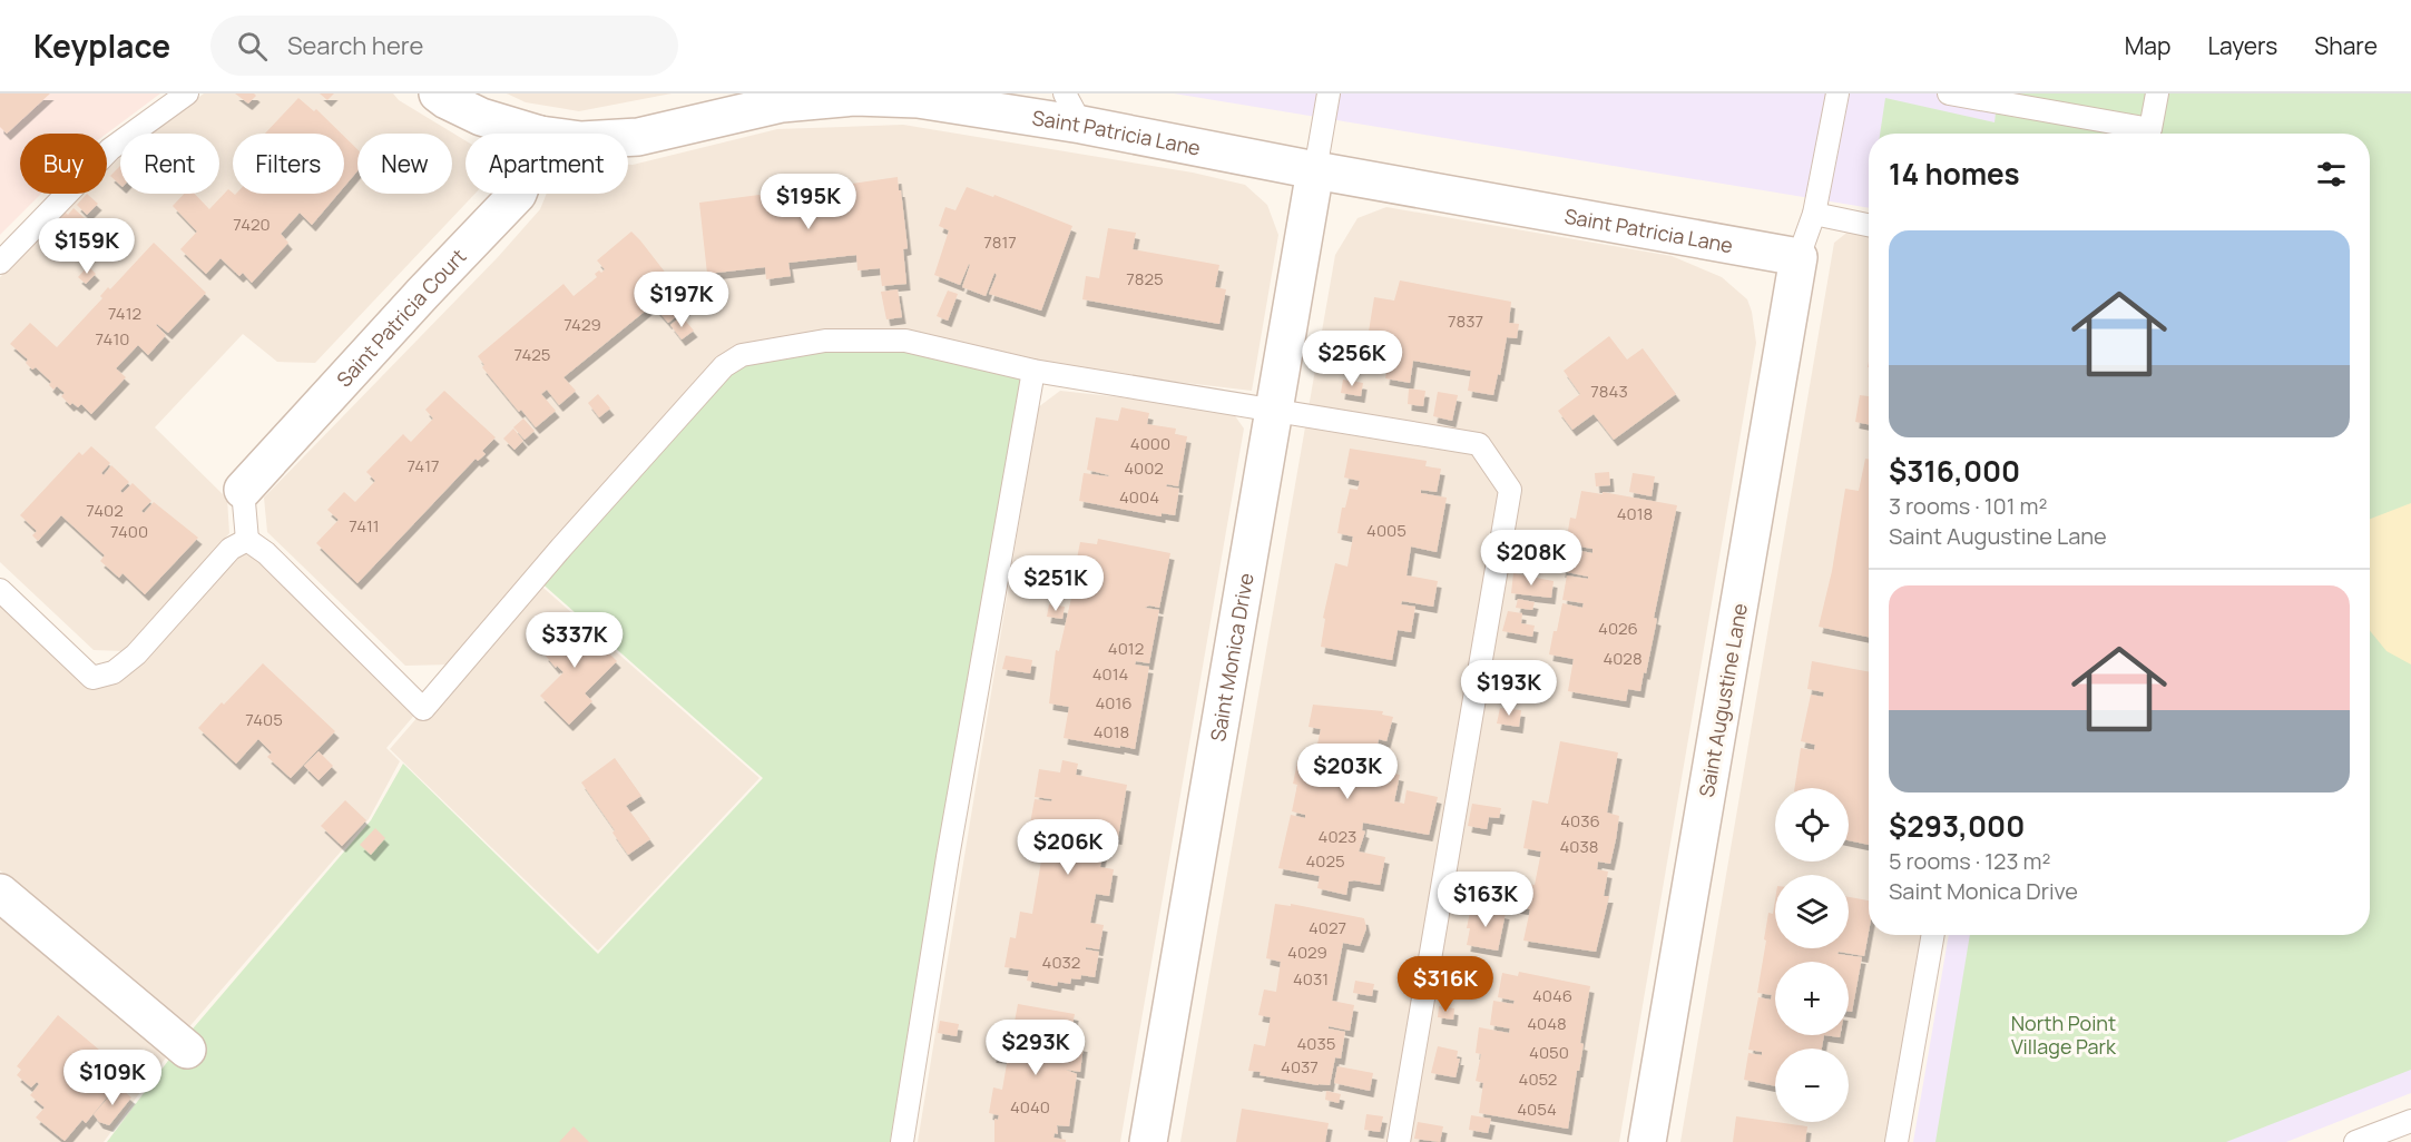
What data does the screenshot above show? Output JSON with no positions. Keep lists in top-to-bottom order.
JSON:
{
  "streets": {
    "street": [
      "Saint Patricia Lane",
      "Saint Patricia Court",
      "Saint Monica Drive",
      "Saint Augustine Lane"
    ]
  },
  "crossings": [
    ["Saint Patricia Lane", "Saint Monica Drive"],
    ["Saint Patricia Lane", "Saint Augustine Lane"]
  ],
  "parks": ["North Point Village Park"],
  "house_numbers": [
    "7420",
    "7817",
    "7825",
    "7412",
    "7837",
    "7429",
    "7410",
    "7425",
    "7843",
    "4000",
    "7417",
    "4002",
    "4004",
    "7402",
    "4018",
    "7411",
    "4005",
    "7400",
    "4026",
    "4012",
    "4028",
    "4014",
    "4016",
    "7405",
    "4018",
    "4036",
    "4023",
    "4038",
    "4025",
    "4027",
    "4029",
    "4032",
    "4031",
    "4046",
    "4048",
    "4035",
    "4050",
    "4037",
    "4052",
    "4040",
    "4054"
  ],
  "page": {
    "header": "Keyplace",
    "search": "Search here",
    "nav": ["Map", "Layers", "Share"],
    "chip": [
      "Buy",
      "Rent",
      "Filters",
      "New",
      "Apartment"
    ],
    "heading": "14 homes",
    "price": [
      "$195K",
      "$159K",
      "$197K",
      "$256K",
      "$208K",
      "$251K",
      "$337K",
      "$193K",
      "$203K",
      "$206K",
      "$163K",
      "$316K",
      "$293K",
      "$109K"
    ],
    "list": [
      {
        "name": "$316,000",
        "note": "3 rooms · 101 m² · Saint Augustine Lane"
      },
      {
        "name": "$293,000",
        "note": "5 rooms · 123 m² · Saint Monica Drive"
      }
    ],
    "map_buttons": ["+", "−"]
  }
}
